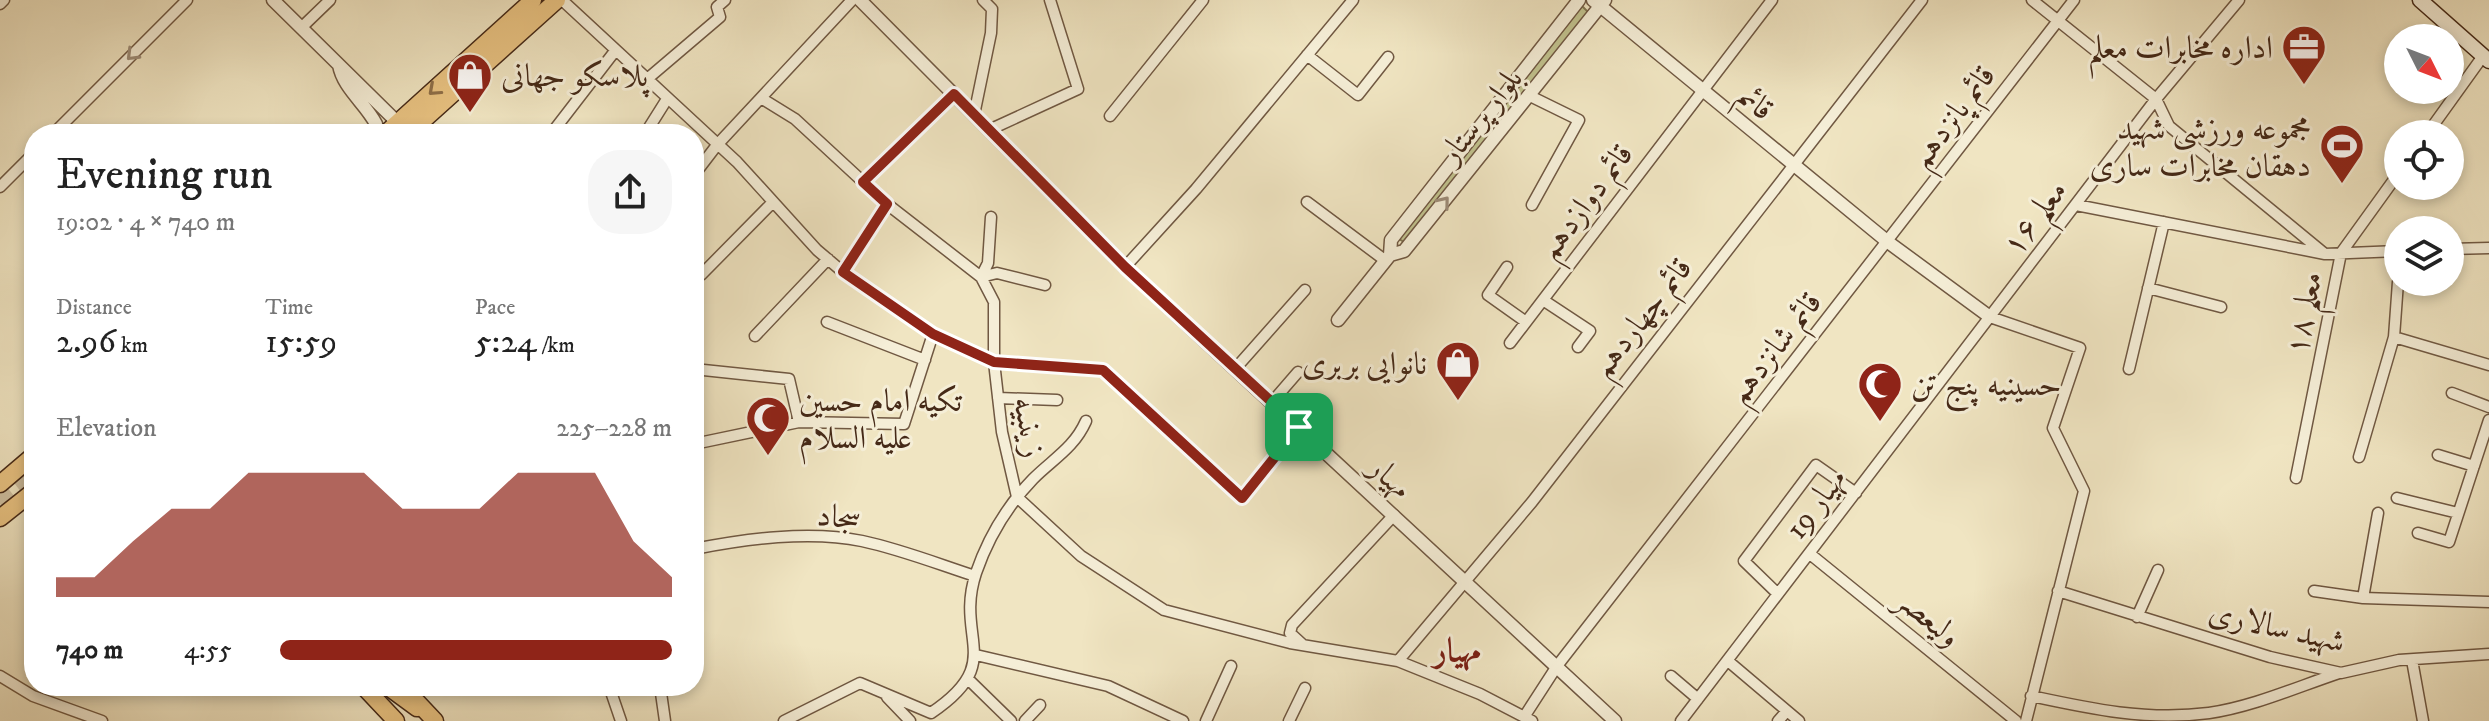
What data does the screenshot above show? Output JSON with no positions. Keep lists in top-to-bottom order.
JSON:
{
  "streets": {
    "street": [
      "قائم",
      "بلوار پرستار",
      "قائم پانزدهم",
      "قائم دوازدهم",
      "معلم ۱۶",
      "معلم ۱۸",
      "قائم چهاردهم",
      "قائم شانزدهم",
      "زینبیه",
      "مهیار",
      "مهیار 19",
      "سجاد",
      "ولیعصر",
      "شهید سالاری"
    ]
  },
  "crossings": [
    ["قائم", "بلوار پرستار"],
    ["قائم", "قائم پانزدهم"],
    ["قائم", "قائم دوازدهم"],
    ["قائم", "معلم ۱۶"],
    ["قائم", "قائم چهاردهم"],
    ["قائم", "قائم شانزدهم"],
    ["قائم", "مهیار 19"],
    ["قائم پانزدهم", "قائم شانزدهم"],
    ["معلم ۱۶", "مهیار 19"],
    ["قائم چهاردهم", "زینبیه"],
    ["قائم چهاردهم", "مهیار"],
    ["قائم شانزدهم", "زینبیه"],
    ["قائم شانزدهم", "مهیار"],
    ["مهیار 19", "ولیعصر"]
  ],
  "districts": ["مهیار"],
  "places": {
    "office": ["اداره مخابرات معلم"],
    "shop": ["پلاسکو جهانی", "نانوایی بربری"],
    "sports": ["مجموعه ورزشی شهید دهقان مخابرات ساری"],
    "mosque": ["حسینیه پنج تن", "تکیه امام حسین علیه السلام"]
  },
  "north": "bottom right",
  "page": {
    "heading": ["Evening run", "19:02 · 4 × 740 m"],
    "stats": [
      ["Distance", "2.96 km"],
      ["Time", "15:59"],
      ["Pace", "5:24 /km"]
    ],
    "chart": ["Elevation", "225–228 m"],
    "list": [
      {
        "name": "740 m",
        "note": "4:55"
      }
    ]
  }
}
